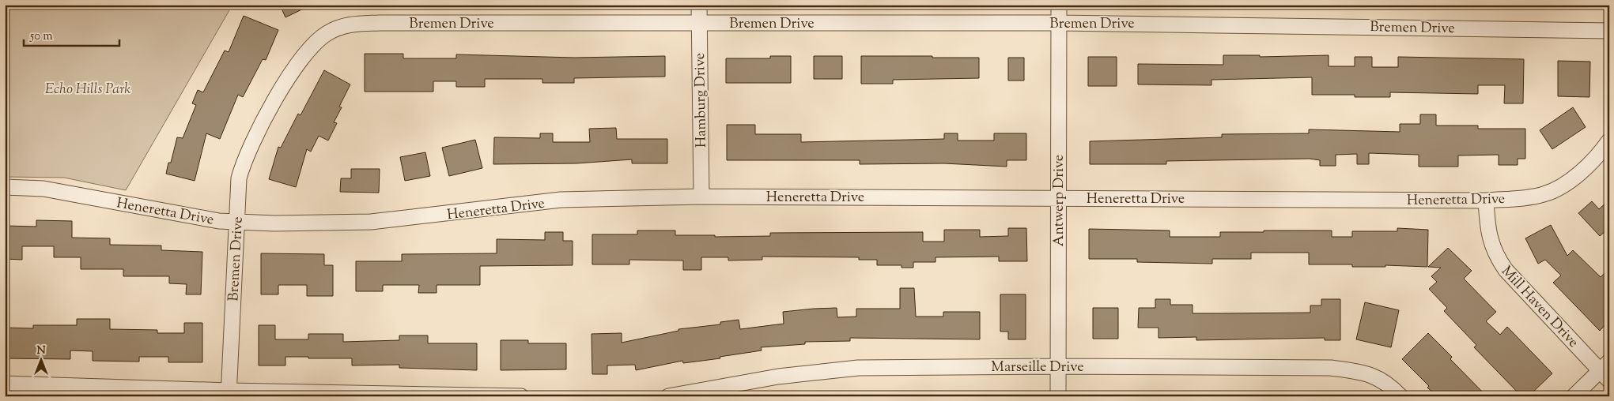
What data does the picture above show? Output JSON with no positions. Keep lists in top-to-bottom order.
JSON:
{
  "streets": {
    "street": [
      "Bremen Drive",
      "Hamburg Drive",
      "Heneretta Drive",
      "Antwerp Drive",
      "Mill Haven Drive",
      "Marseille Drive"
    ]
  },
  "crossings": [
    ["Bremen Drive", "Hamburg Drive"],
    ["Bremen Drive", "Heneretta Drive"],
    ["Bremen Drive", "Antwerp Drive"],
    ["Hamburg Drive", "Heneretta Drive"],
    ["Heneretta Drive", "Antwerp Drive"],
    ["Heneretta Drive", "Mill Haven Drive"],
    ["Antwerp Drive", "Marseille Drive"]
  ],
  "parks": ["Echo Hills Park"],
  "scale_bar": "50 m",
  "north": "top"
}
